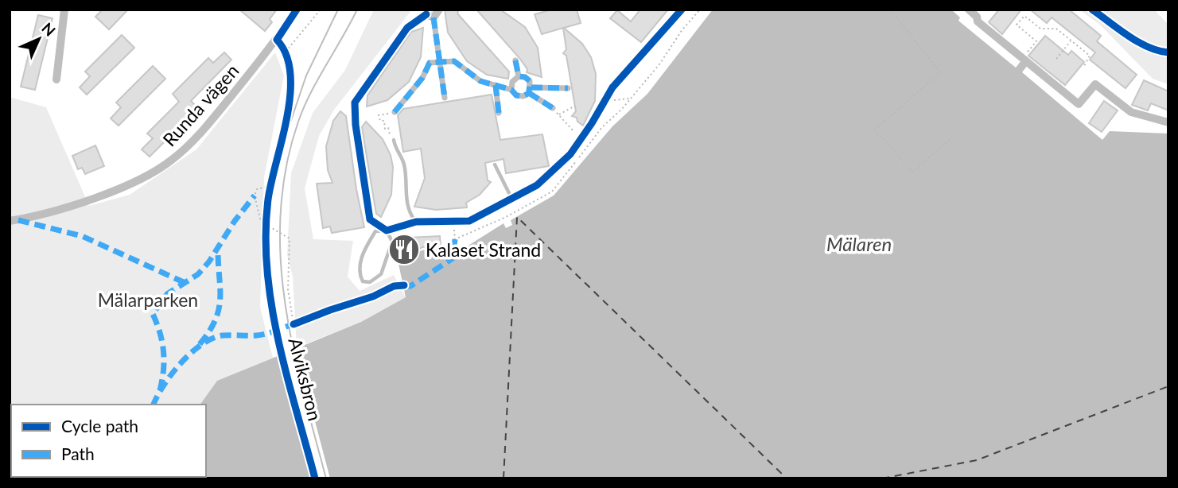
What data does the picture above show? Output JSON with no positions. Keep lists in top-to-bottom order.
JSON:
{
  "streets": {
    "street": ["Runda vägen"],
    "cycle path": ["Alviksbron"]
  },
  "water": ["Mälaren"],
  "parks": ["Mälarparken"],
  "places": {
    "restaurant": ["Kalaset Strand"]
  },
  "legend": ["Cycle path", "Path"],
  "north": "top right"
}
